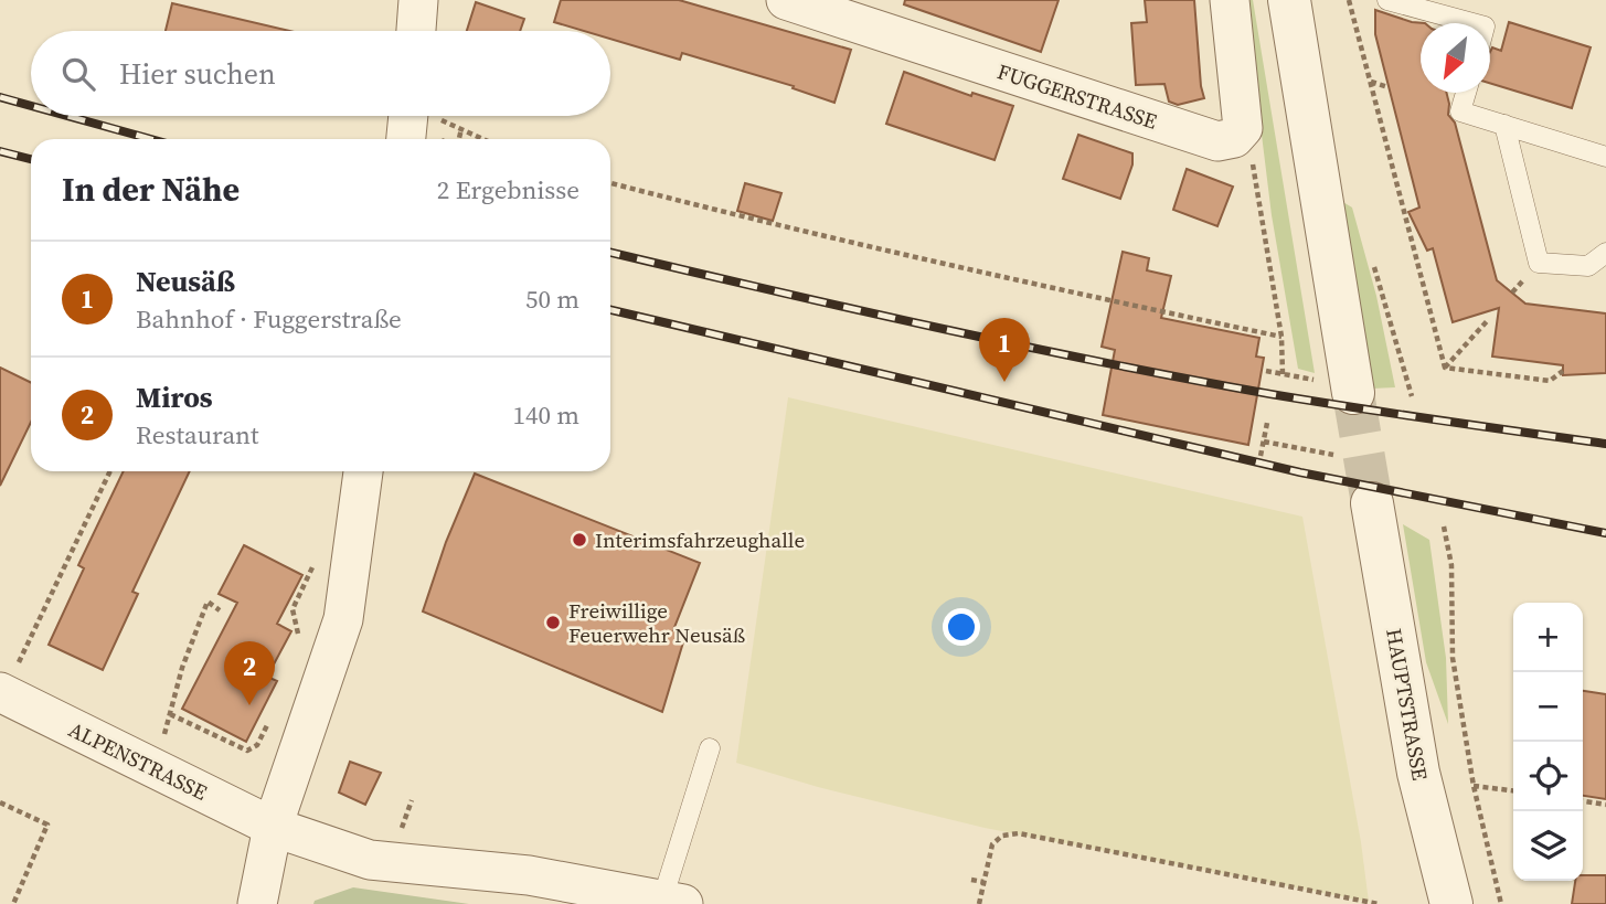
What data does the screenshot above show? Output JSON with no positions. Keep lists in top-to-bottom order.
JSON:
{
  "streets": {
    "street": ["FUGGERSTRASSE", "HAUPTSTRASSE", "ALPENSTRASSE"]
  },
  "places": ["Interimsfahrzeughalle", "Freiwillige Feuerwehr Neusäß"],
  "north": "bottom left",
  "page": {
    "search": "Hier suchen",
    "heading": ["In der Nähe", "2 Ergebnisse"],
    "list": [
      {
        "mark": "1",
        "name": "Neusäß",
        "note": "Bahnhof · Fuggerstraße",
        "value": "50 m"
      },
      {
        "mark": "2",
        "name": "Miros",
        "note": "Restaurant",
        "value": "140 m"
      }
    ],
    "pins": ["1", "2"],
    "map_buttons": ["+", "−"]
  }
}
